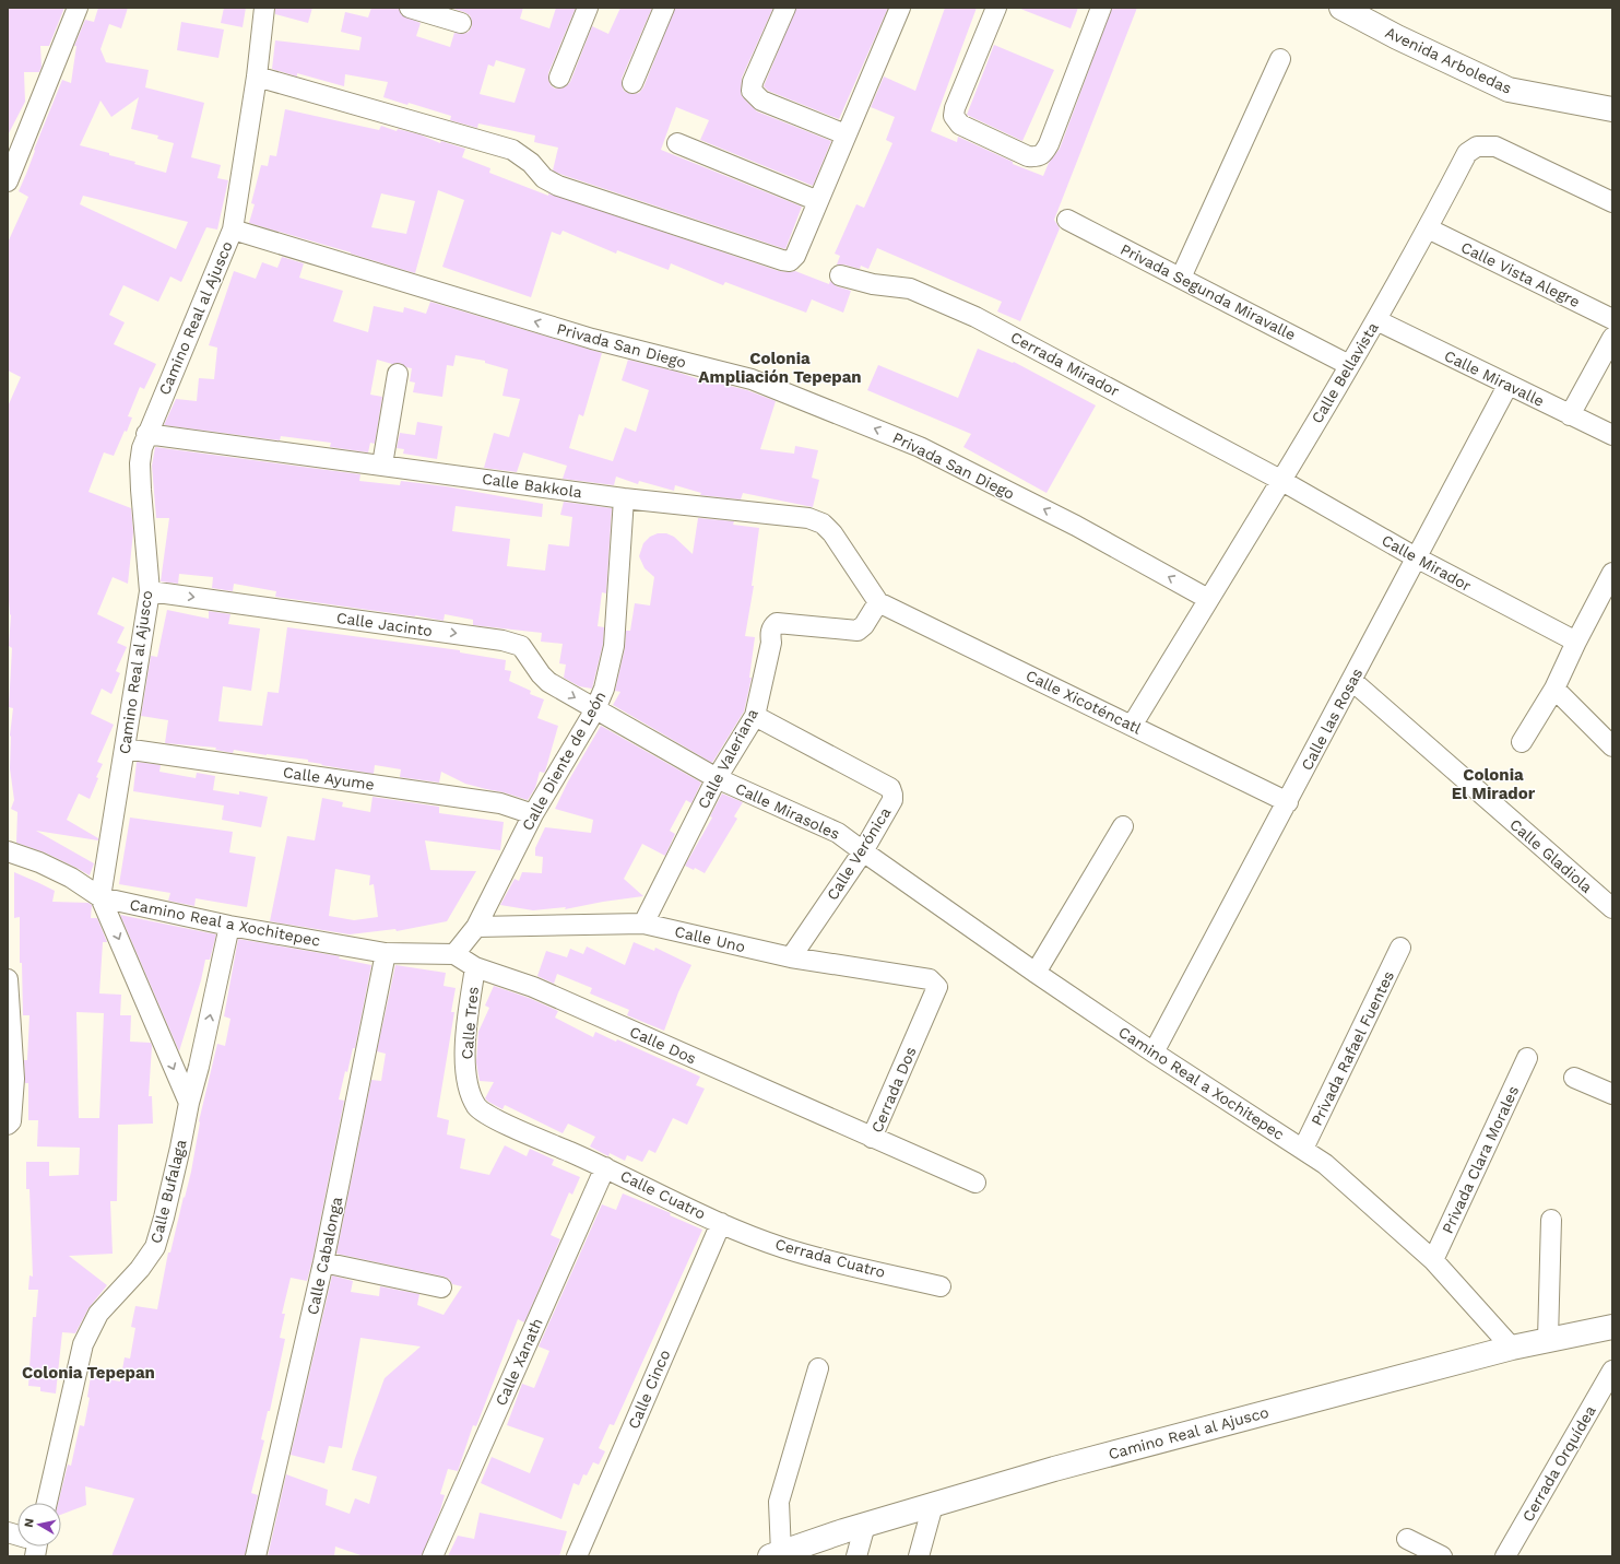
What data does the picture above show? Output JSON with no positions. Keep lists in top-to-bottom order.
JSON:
{
  "streets": {
    "street": [
      "Avenida Arboledas",
      "Calle Vista Alegre",
      "Privada Segunda Miravalle",
      "Camino Real al Ajusco",
      "Privada San Diego",
      "Cerrada Mirador",
      "Calle Bellavista",
      "Calle Miravalle",
      "Calle Bakkola",
      "Calle Mirador",
      "Calle Jacinto",
      "Calle Xicoténcatl",
      "Calle las Rosas",
      "Calle Valeriana",
      "Calle Diente de León",
      "Calle Ayume",
      "Calle Mirasoles",
      "Calle Verónica",
      "Calle Gladiola",
      "Camino Real a Xochitepec",
      "Calle Uno",
      "Calle Tres",
      "Calle Dos",
      "Privada Rafael Fuentes",
      "Cerrada Dos",
      "Privada Clara Morales",
      "Calle Bufalaga",
      "Calle Cuatro",
      "Calle Cabalonga",
      "Cerrada Cuatro",
      "Calle Xanath",
      "Calle Cinco",
      "Cerrada Orquídea"
    ]
  },
  "crossings": [
    ["Calle Vista Alegre", "Calle Bellavista"],
    ["Privada Segunda Miravalle", "Calle Bellavista"],
    ["Camino Real al Ajusco", "Privada San Diego"],
    ["Camino Real al Ajusco", "Calle Bakkola"],
    ["Camino Real al Ajusco", "Calle Jacinto"],
    ["Camino Real al Ajusco", "Calle Ayume"],
    ["Camino Real al Ajusco", "Camino Real a Xochitepec"],
    ["Privada San Diego", "Calle Bellavista"],
    ["Cerrada Mirador", "Calle Bellavista"],
    ["Cerrada Mirador", "Calle Mirador"],
    ["Calle Bellavista", "Calle Miravalle"],
    ["Calle Bellavista", "Calle Mirador"],
    ["Calle Bellavista", "Calle Xicoténcatl"],
    ["Calle Miravalle", "Calle las Rosas"],
    ["Calle Bakkola", "Calle Xicoténcatl"],
    ["Calle Bakkola", "Calle Valeriana"],
    ["Calle Bakkola", "Calle Diente de León"],
    ["Calle Mirador", "Calle las Rosas"],
    ["Calle Jacinto", "Calle Diente de León"],
    ["Calle Jacinto", "Calle Mirasoles"],
    ["Calle Xicoténcatl", "Calle las Rosas"],
    ["Calle Xicoténcatl", "Calle Valeriana"],
    ["Calle las Rosas", "Calle Gladiola"],
    ["Calle las Rosas", "Camino Real a Xochitepec"],
    ["Calle Valeriana", "Calle Mirasoles"],
    ["Calle Valeriana", "Calle Verónica"],
    ["Calle Valeriana", "Calle Uno"],
    ["Calle Diente de León", "Calle Ayume"],
    ["Calle Diente de León", "Calle Mirasoles"],
    ["Calle Diente de León", "Camino Real a Xochitepec"],
    ["Calle Diente de León", "Calle Uno"],
    ["Calle Diente de León", "Calle Dos"],
    ["Calle Mirasoles", "Calle Verónica"],
    ["Calle Mirasoles", "Camino Real a Xochitepec"],
    ["Calle Verónica", "Camino Real a Xochitepec"],
    ["Calle Verónica", "Calle Uno"],
    ["Camino Real a Xochitepec", "Calle Dos"],
    ["Camino Real a Xochitepec", "Privada Rafael Fuentes"],
    ["Camino Real a Xochitepec", "Privada Clara Morales"],
    ["Camino Real a Xochitepec", "Calle Bufalaga"],
    ["Camino Real a Xochitepec", "Calle Cabalonga"],
    ["Calle Uno", "Cerrada Dos"],
    ["Calle Tres", "Calle Dos"],
    ["Calle Tres", "Calle Cuatro"],
    ["Calle Tres", "Calle Xanath"],
    ["Calle Dos", "Cerrada Dos"],
    ["Calle Cuatro", "Cerrada Cuatro"],
    ["Calle Cuatro", "Calle Xanath"],
    ["Calle Cuatro", "Calle Cinco"],
    ["Cerrada Cuatro", "Calle Cinco"]
  ],
  "one_way": ["Privada San Diego", "Calle Jacinto"],
  "districts": ["Colonia Ampliación Tepepan", "Colonia El Mirador", "Colonia Tepepan"],
  "north": "left"
}
